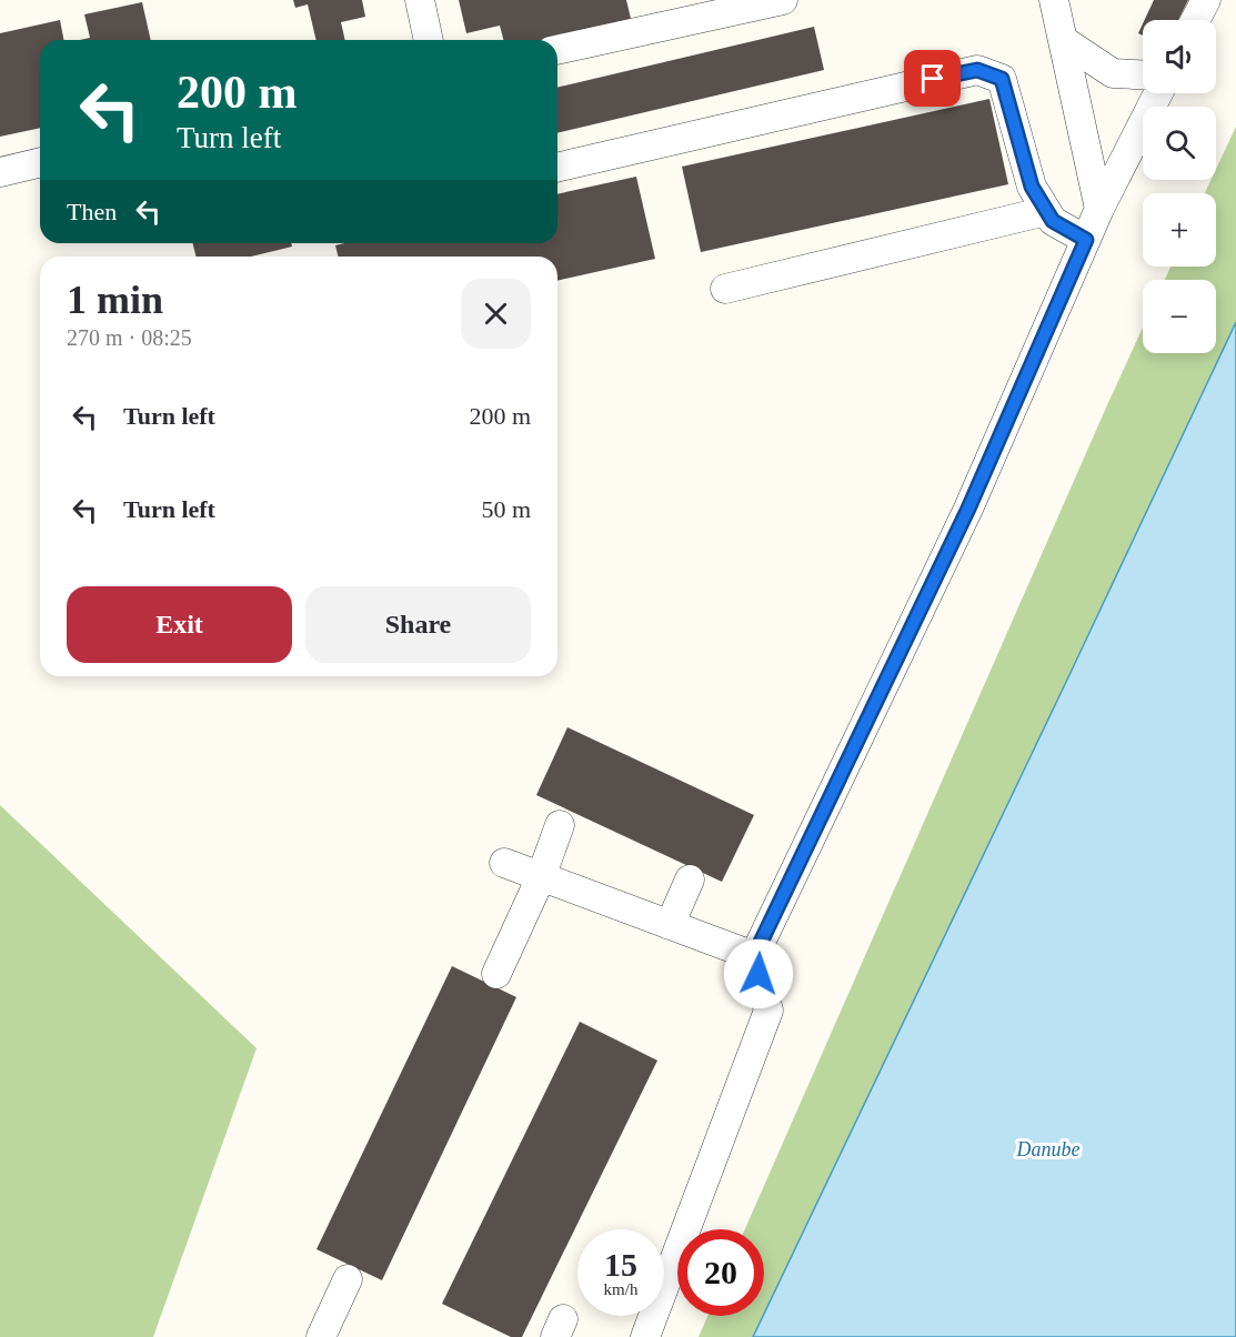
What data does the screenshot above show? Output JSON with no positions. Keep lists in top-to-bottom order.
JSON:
{
  "water": ["Danube"],
  "page": {
    "map_buttons": ["+", "−"],
    "turn": ["200 m", "Turn left"],
    "then": "Then",
    "heading": ["1 min", "270 m · 08:25"],
    "list": [
      {
        "name": "Turn left",
        "value": "200 m"
      },
      {
        "name": "Turn left",
        "value": "50 m"
      }
    ],
    "buttons": ["Exit", "Share"],
    "speed": "15 km/h",
    "limit": "20"
  }
}
